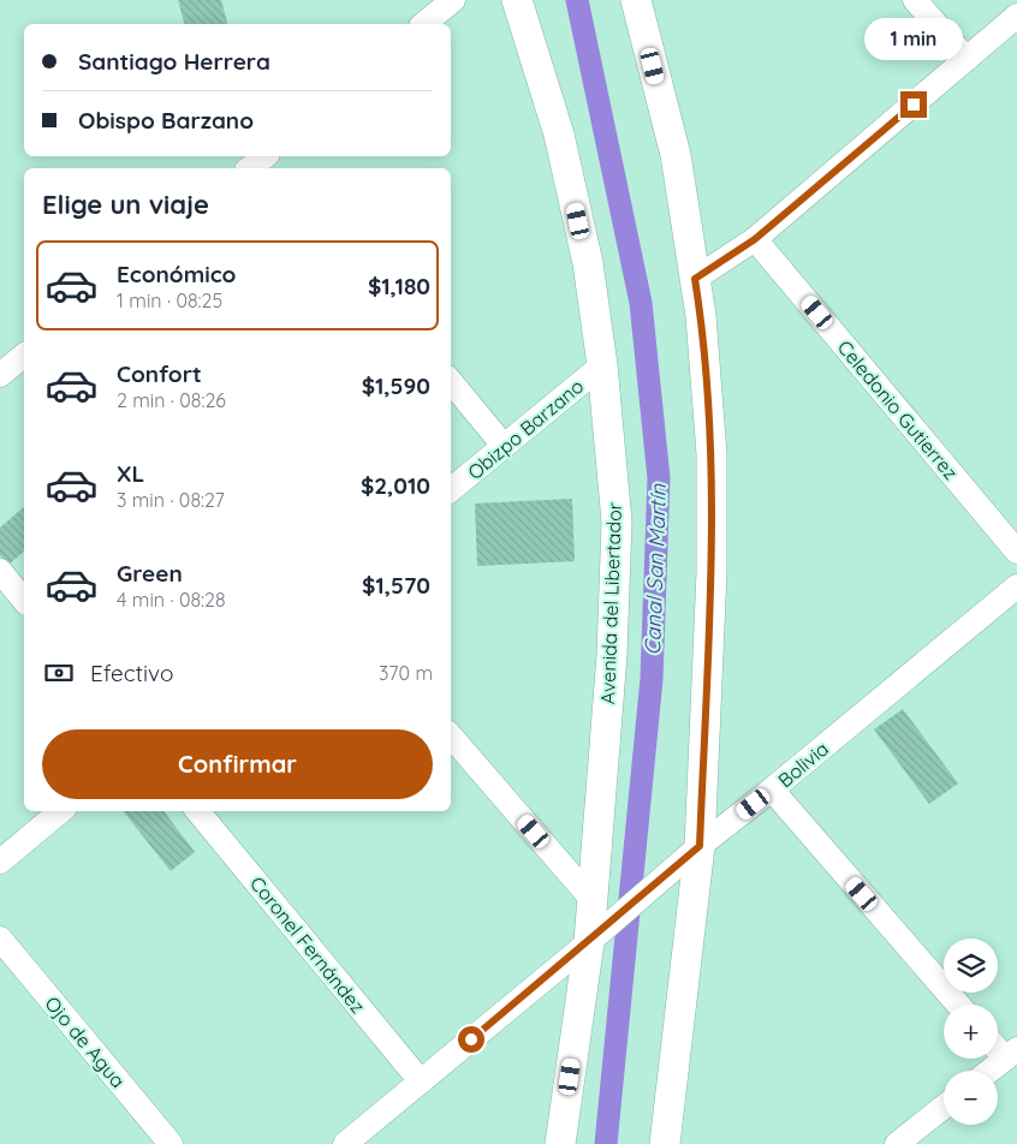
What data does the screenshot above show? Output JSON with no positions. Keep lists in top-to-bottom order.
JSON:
{
  "streets": {
    "street": [
      "Celedonio Gutierrez",
      "Obizpo Barzano",
      "Avenida del Libertador",
      "Bolivia",
      "Coronel Fernández",
      "Ojo de Agua"
    ]
  },
  "crossings": [
    ["Obizpo Barzano", "Avenida del Libertador"],
    ["Avenida del Libertador", "Bolivia"],
    ["Bolivia", "Coronel Fernández"]
  ],
  "water": ["Canal San Martín"],
  "page": {
    "bubble": "1 min",
    "banner": ["Santiago Herrera", "Obispo Barzano"],
    "heading": "Elige un viaje",
    "list": [
      {
        "name": "Económico",
        "note": "1 min · 08:25",
        "value": "$1,180"
      },
      {
        "name": "Confort",
        "note": "2 min · 08:26",
        "value": "$1,590"
      },
      {
        "name": "XL",
        "note": "3 min · 08:27",
        "value": "$2,010"
      },
      {
        "name": "Green",
        "note": "4 min · 08:28",
        "value": "$1,570"
      }
    ],
    "pay": ["Efectivo", "370 m"],
    "buttons": "Confirmar",
    "map_buttons": ["+", "−"]
  }
}
